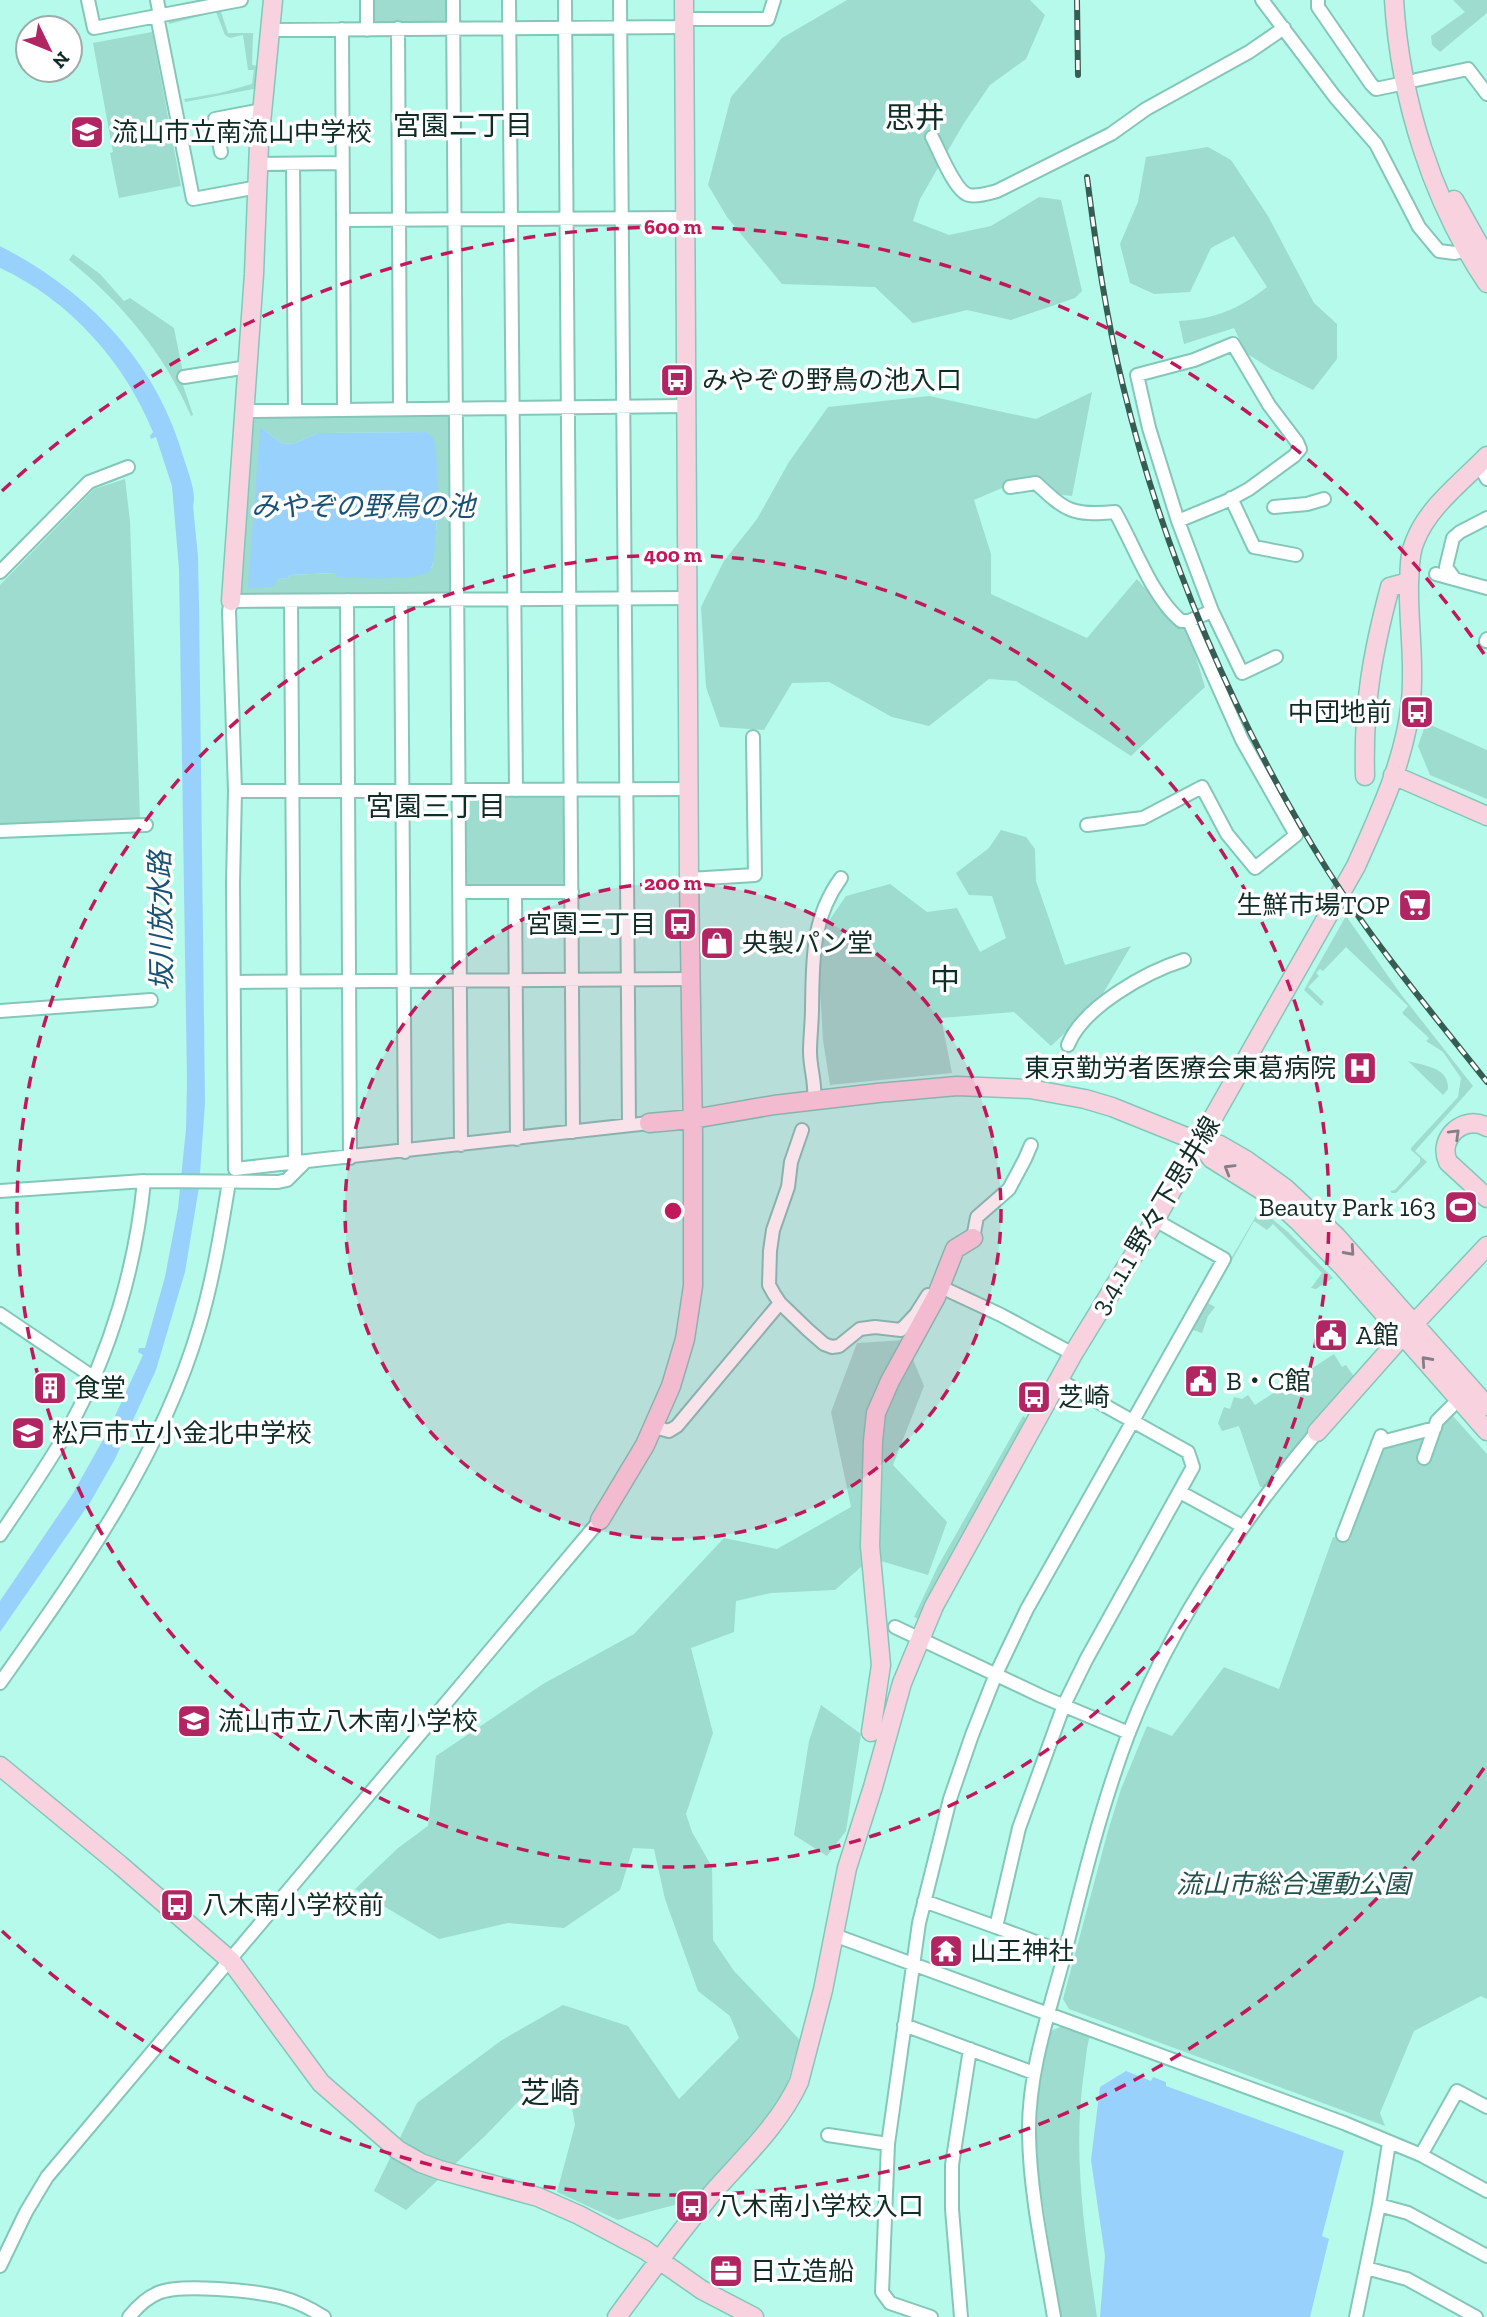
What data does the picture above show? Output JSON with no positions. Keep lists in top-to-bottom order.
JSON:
{
  "streets": {
    "street": ["3.4.1.1 野々下思井線"]
  },
  "districts": [
    "思井",
    "宮園二丁目",
    "宮園三丁目",
    "中",
    "芝崎"
  ],
  "water": ["みやぞの野鳥の池", "坂川放水路"],
  "parks": ["流山市総合運動公園"],
  "places": {
    "school or university": ["流山市立南流山中学校", "松戸市立小金北中学校", "流山市立八木南小学校"],
    "bus stop": [
      "みやぞの野鳥の池入口",
      "中団地前",
      "宮園三丁目",
      "芝崎",
      "八木南小学校前",
      "八木南小学校入口"
    ],
    "supermarket": ["生鮮市場TOP"],
    "shop": ["央製パン堂"],
    "hospital": ["東京勤労者医療会東葛病院"],
    "sports": ["Beauty Park 163"],
    "public building": ["A館", "B・C館"],
    "building": ["食堂"],
    "temple": ["山王神社"],
    "office": ["日立造船"]
  },
  "north": "bottom right",
  "rings": ["600 m", "400 m", "200 m"]
}
